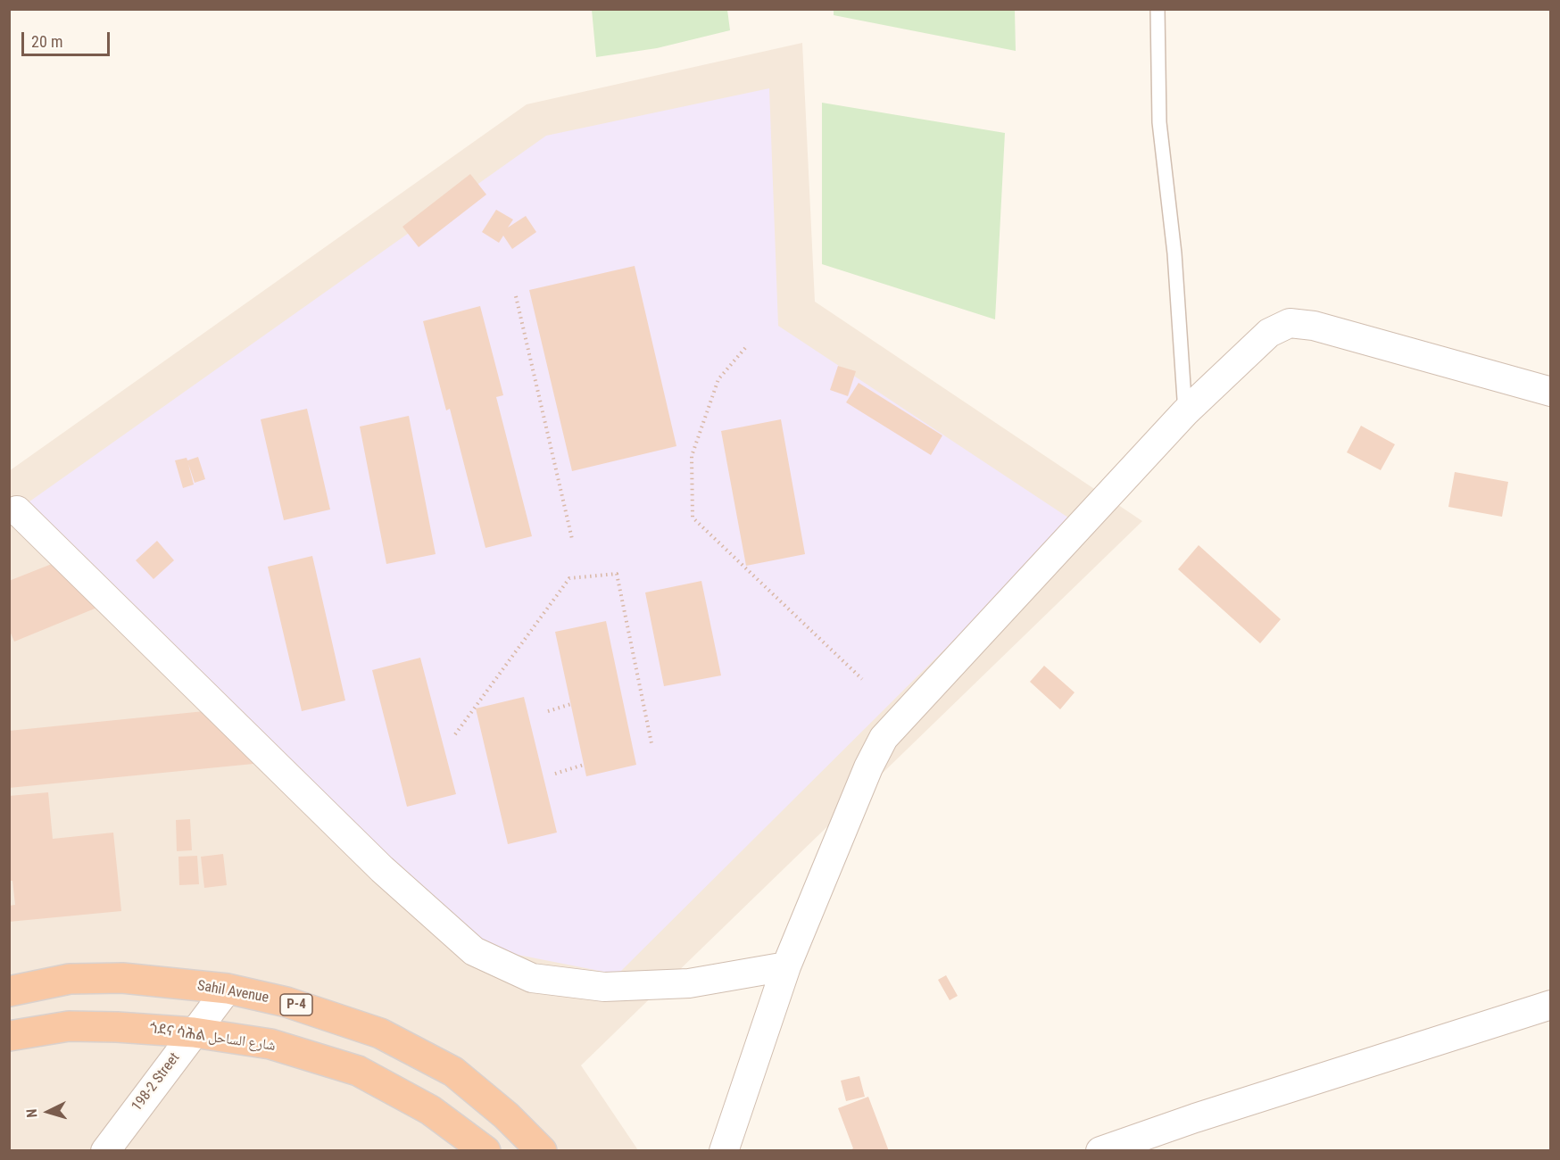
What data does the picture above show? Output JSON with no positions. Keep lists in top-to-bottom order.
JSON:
{
  "streets": {
    "highway": ["Sahil Avenue", "P-4", "ጎደና ሳሕል شارع الساحل"],
    "street": ["198-2 Street"]
  },
  "crossings": [
    ["Sahil Avenue", "198-2 Street"],
    ["ጎደና ሳሕል شارع الساحل", "198-2 Street"]
  ],
  "scale_bar": "20 m",
  "north": "left"
}
